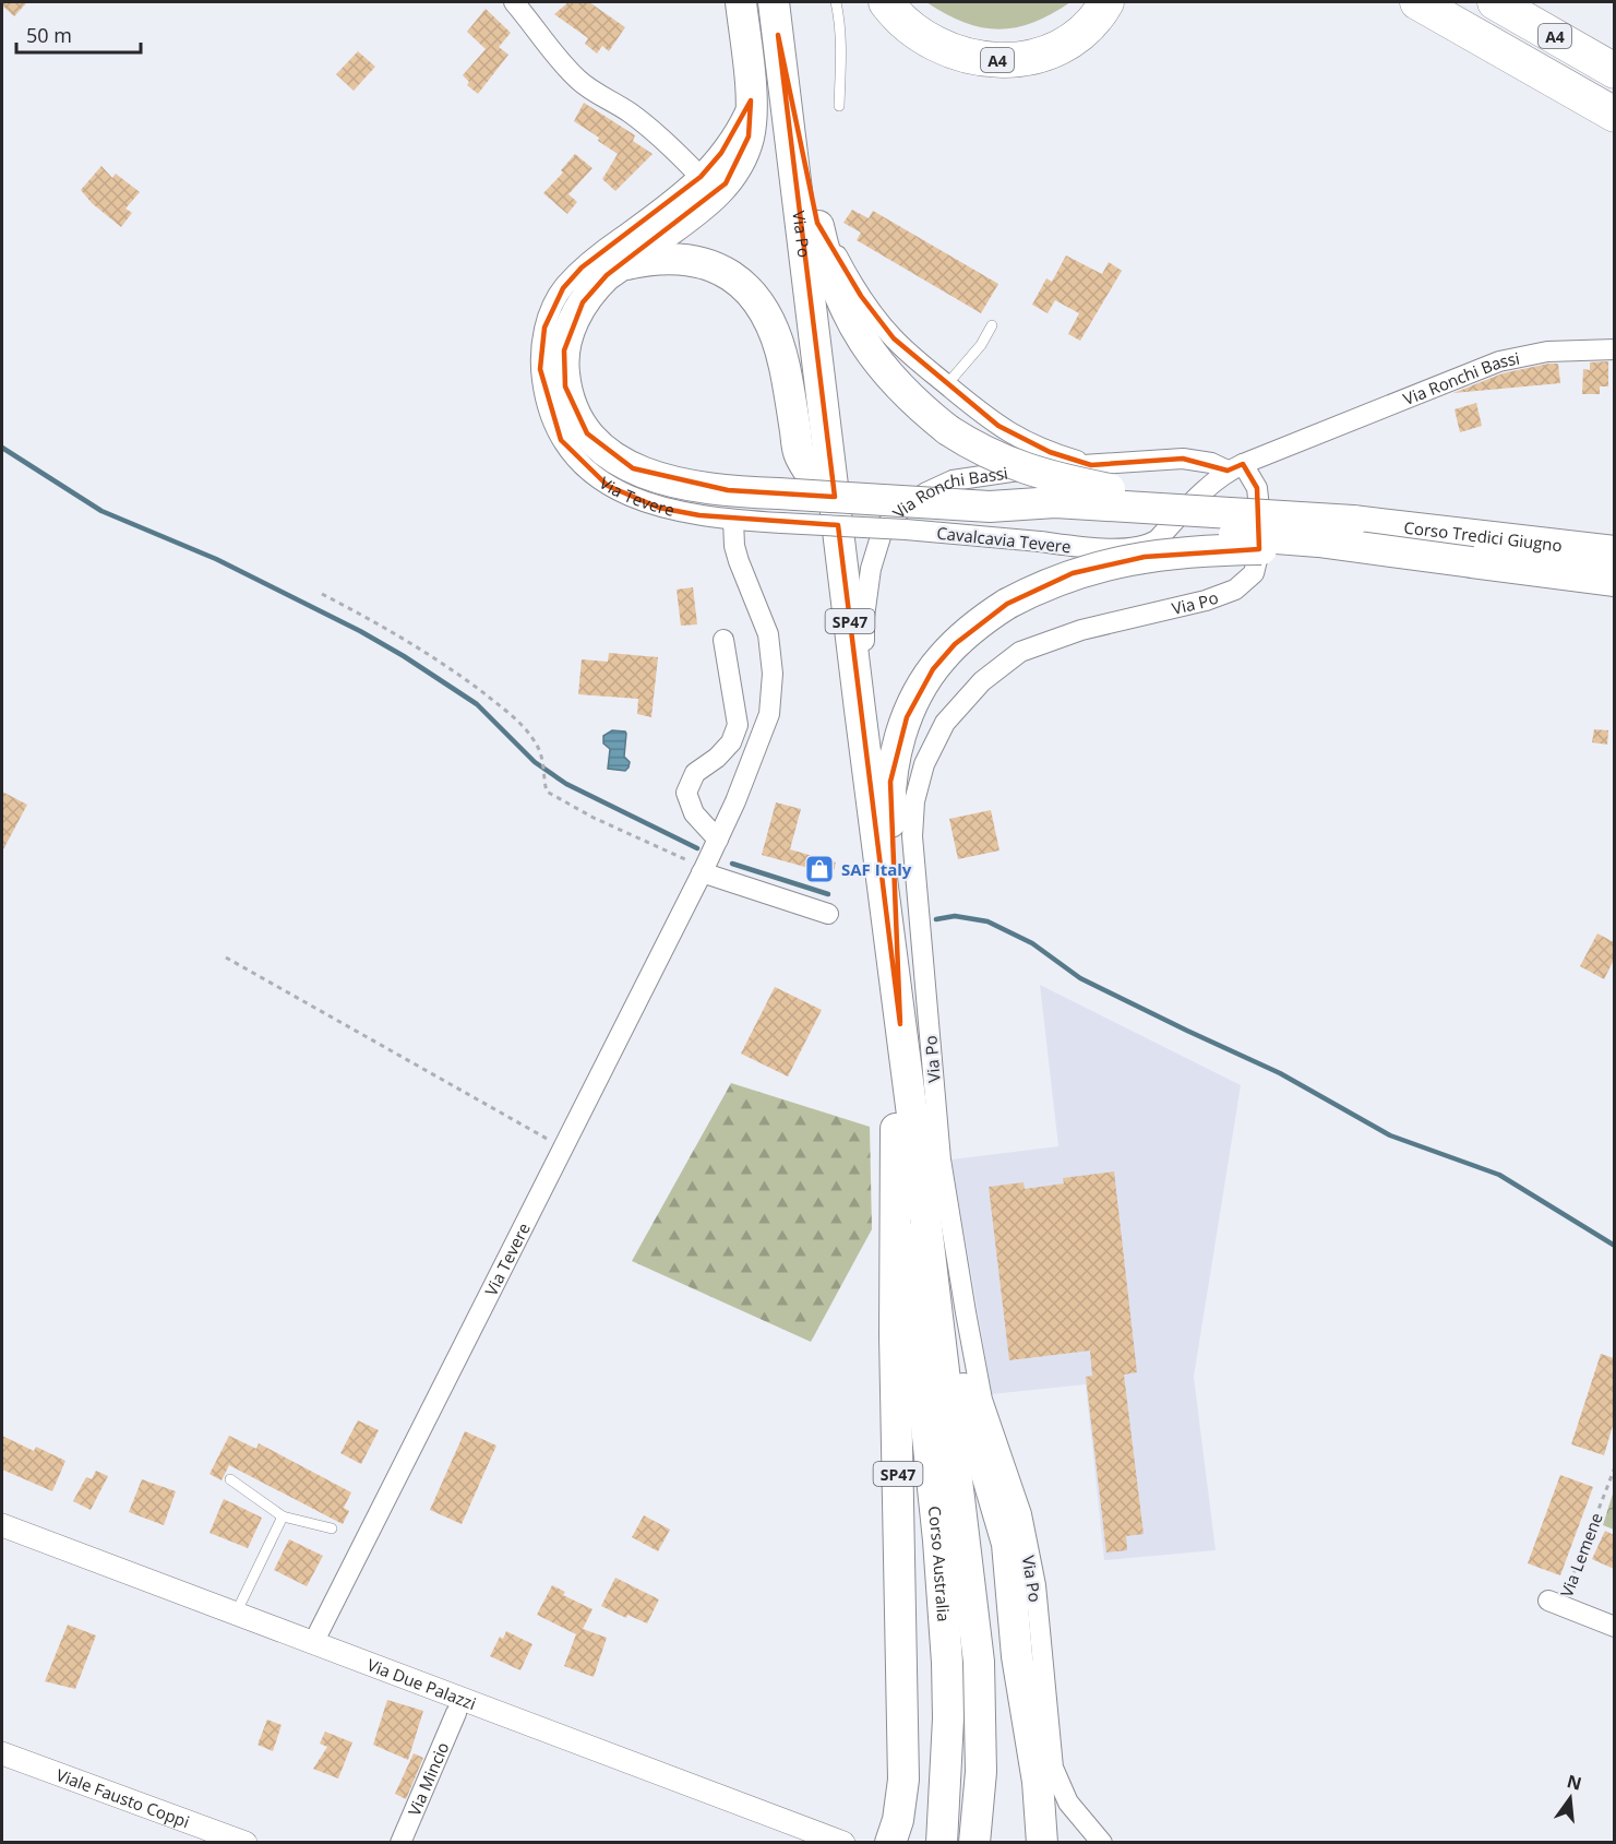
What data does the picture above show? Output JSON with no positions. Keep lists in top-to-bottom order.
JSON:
{
  "streets": {
    "highway": [
      "A4",
      "Via Po",
      "Corso Tredici Giugno",
      "SP47",
      "Corso Australia"
    ],
    "street": [
      "Via Ronchi Bassi",
      "Via Tevere",
      "Cavalcavia Tevere",
      "Via Lemene",
      "Via Due Palazzi",
      "Via Mincio",
      "Viale Fausto Coppi"
    ]
  },
  "crossings": [
    ["Via Po", "Via Ronchi Bassi"],
    ["Via Po", "Cavalcavia Tevere"],
    ["Via Po", "SP47"],
    ["Via Po", "Corso Australia"],
    ["Via Ronchi Bassi", "Cavalcavia Tevere"],
    ["Via Tevere", "Cavalcavia Tevere"],
    ["Via Tevere", "Via Due Palazzi"],
    ["SP47", "Corso Australia"]
  ],
  "places": {
    "shop": ["SAF Italy"]
  },
  "scale_bar": "50 m",
  "north": "top"
}
